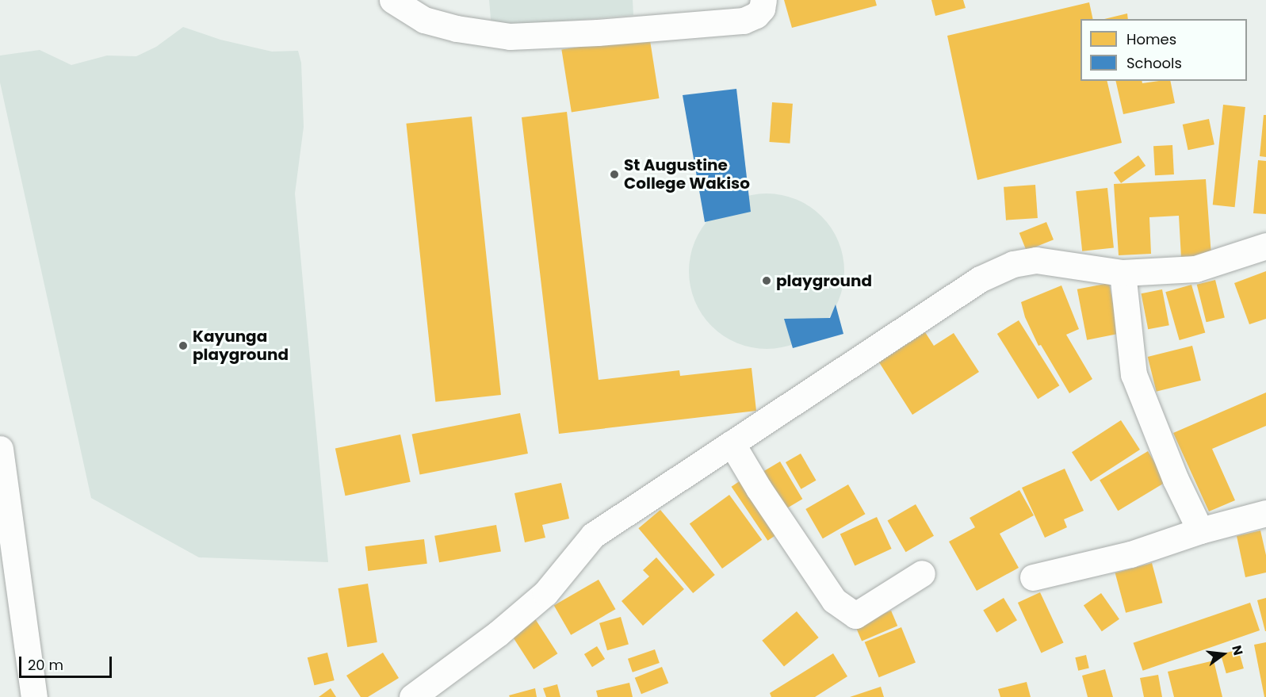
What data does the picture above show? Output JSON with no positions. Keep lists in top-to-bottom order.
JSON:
{
  "places": ["St Augustine College Wakiso", "playground", "Kayunga playground"],
  "legend": ["Homes", "Schools"],
  "scale_bar": "20 m",
  "north": "right"
}
